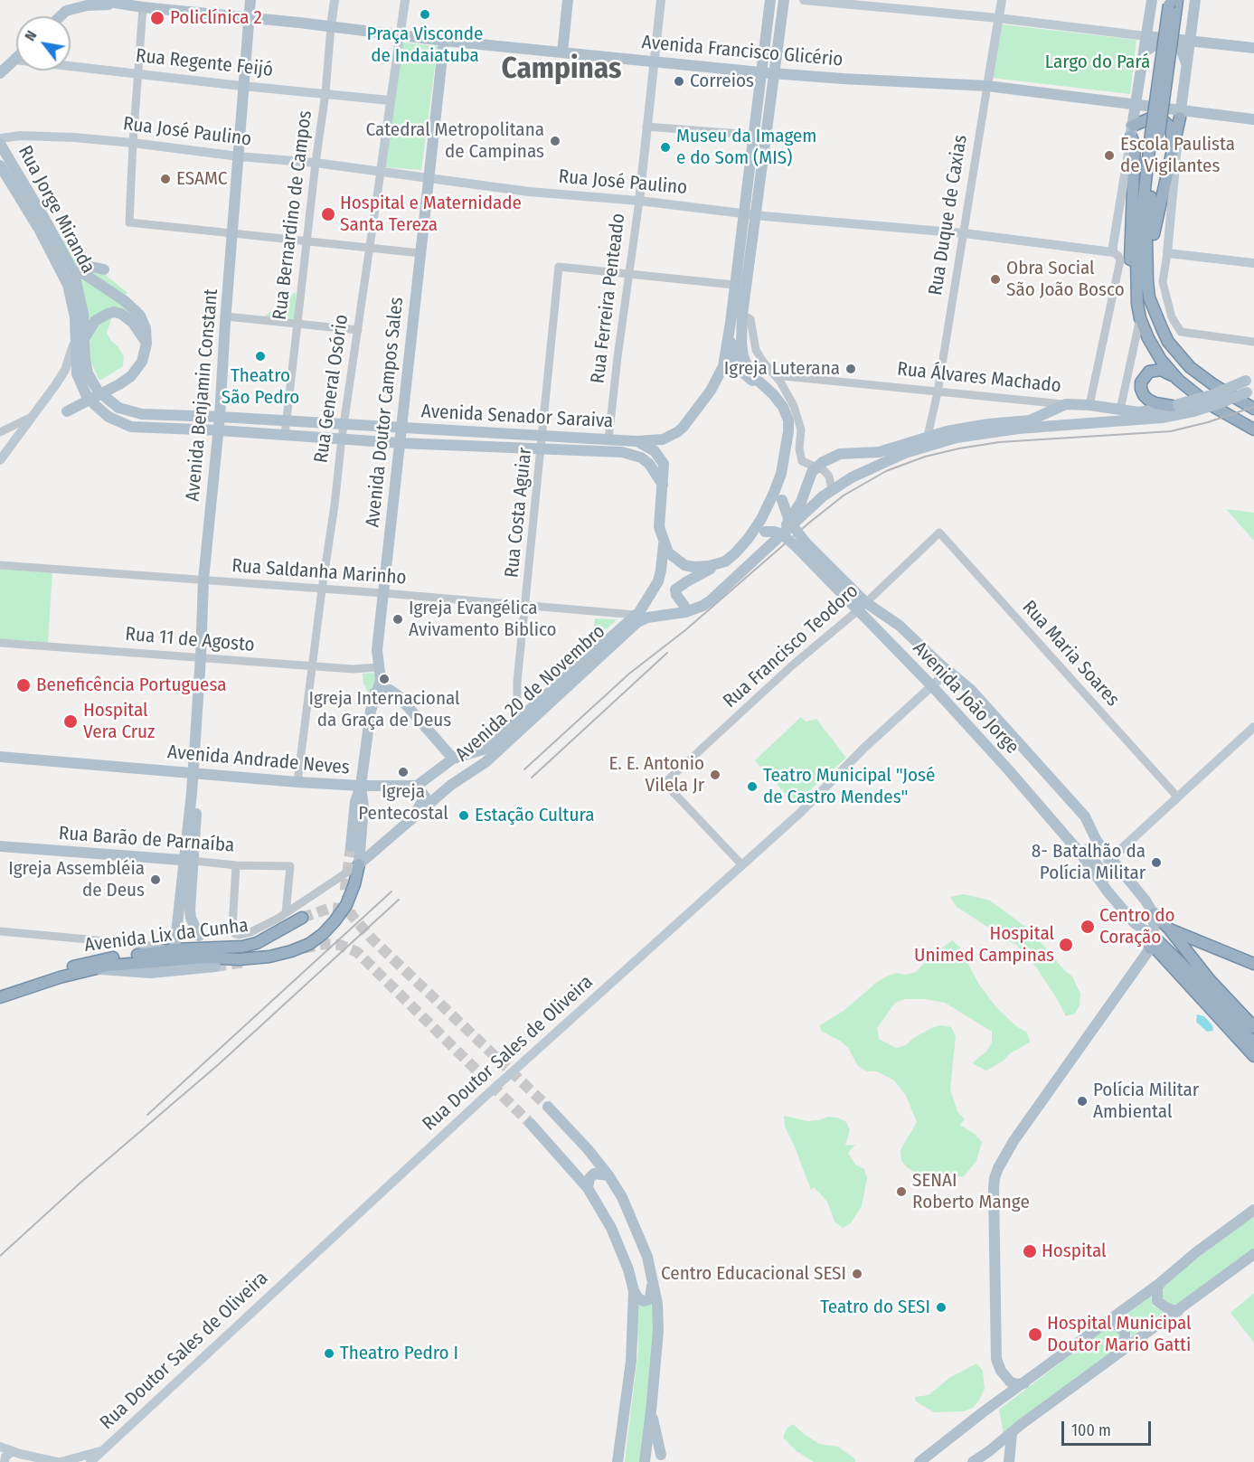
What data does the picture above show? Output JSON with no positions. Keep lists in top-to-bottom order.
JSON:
{
  "streets": {
    "highway": ["Avenida João Jorge", "Avenida Lix da Cunha"],
    "main road": [
      "Avenida Francisco Glicério",
      "Rua Regente Feijó",
      "Rua José Paulino",
      "Rua Jorge Miranda",
      "Rua Bernardino de Campos",
      "Rua Duque de Caxias",
      "Rua Ferreira Penteado",
      "Rua Álvares Machado",
      "Rua General Osório",
      "Avenida Benjamin Constant",
      "Avenida Doutor Campos Sales",
      "Avenida Senador Saraiva",
      "Avenida 20 de Novembro",
      "Avenida Andrade Neves",
      "Rua Barão de Parnaíba",
      "Rua Doutor Sales de Oliveira"
    ],
    "street": [
      "Rua Costa Aguiar",
      "Rua Saldanha Marinho",
      "Rua 11 de Agosto",
      "Rua Francisco Teodoro",
      "Rua Maria Soares"
    ]
  },
  "crossings": [
    ["Avenida Francisco Glicério", "Rua Bernardino de Campos"],
    ["Avenida Francisco Glicério", "Rua Duque de Caxias"],
    ["Avenida Francisco Glicério", "Rua Ferreira Penteado"],
    ["Avenida Francisco Glicério", "Rua General Osório"],
    ["Avenida Francisco Glicério", "Avenida Benjamin Constant"],
    ["Avenida Francisco Glicério", "Avenida Doutor Campos Sales"],
    ["Rua Regente Feijó", "Rua Bernardino de Campos"],
    ["Rua Regente Feijó", "Rua General Osório"],
    ["Rua Regente Feijó", "Avenida Benjamin Constant"],
    ["Rua José Paulino", "Rua Bernardino de Campos"],
    ["Rua José Paulino", "Rua Duque de Caxias"],
    ["Rua José Paulino", "Rua Ferreira Penteado"],
    ["Rua José Paulino", "Rua General Osório"],
    ["Rua José Paulino", "Avenida Benjamin Constant"],
    ["Rua José Paulino", "Avenida Doutor Campos Sales"],
    ["Rua Jorge Miranda", "Avenida Senador Saraiva"],
    ["Rua Bernardino de Campos", "Avenida Senador Saraiva"],
    ["Rua Duque de Caxias", "Rua Álvares Machado"],
    ["Rua Ferreira Penteado", "Avenida Senador Saraiva"],
    ["Rua Ferreira Penteado", "Rua Costa Aguiar"],
    ["Rua General Osório", "Avenida Senador Saraiva"],
    ["Rua General Osório", "Rua Saldanha Marinho"],
    ["Rua General Osório", "Rua 11 de Agosto"],
    ["Rua General Osório", "Avenida Andrade Neves"],
    ["Avenida Benjamin Constant", "Avenida Senador Saraiva"],
    ["Avenida Benjamin Constant", "Rua Saldanha Marinho"],
    ["Avenida Benjamin Constant", "Rua 11 de Agosto"],
    ["Avenida Benjamin Constant", "Avenida Andrade Neves"],
    ["Avenida Benjamin Constant", "Rua Barão de Parnaíba"],
    ["Avenida Benjamin Constant", "Avenida Lix da Cunha"],
    ["Avenida Doutor Campos Sales", "Avenida Senador Saraiva"],
    ["Avenida Doutor Campos Sales", "Rua Saldanha Marinho"],
    ["Avenida Doutor Campos Sales", "Rua 11 de Agosto"],
    ["Avenida Doutor Campos Sales", "Avenida Andrade Neves"],
    ["Avenida Doutor Campos Sales", "Avenida Lix da Cunha"],
    ["Avenida Senador Saraiva", "Rua Costa Aguiar"],
    ["Rua Costa Aguiar", "Rua Saldanha Marinho"],
    ["Rua Costa Aguiar", "Avenida 20 de Novembro"],
    ["Rua Saldanha Marinho", "Avenida 20 de Novembro"],
    ["Rua Francisco Teodoro", "Rua Maria Soares"],
    ["Rua Francisco Teodoro", "Avenida João Jorge"],
    ["Rua Francisco Teodoro", "Rua Doutor Sales de Oliveira"],
    ["Avenida 20 de Novembro", "Avenida Andrade Neves"],
    ["Avenida João Jorge", "Rua Doutor Sales de Oliveira"]
  ],
  "districts": ["Campinas"],
  "parks": ["Largo do Pará"],
  "places": [
    "Praça Visconde de Indaiatuba",
    "Policlínica 2",
    "Correios",
    "Catedral Metropolitana de Campinas",
    "Museu da Imagem e do Som (MIS)",
    "Escola Paulista de Vigilantes",
    "ESAMC",
    "Hospital e Maternidade Santa Tereza",
    "Obra Social São João Bosco",
    "Theatro São Pedro",
    "Igreja Luterana",
    "Igreja Evangélica Avivamento Biblico",
    "Igreja Internacional da Graça de Deus",
    "Beneficência Portuguesa",
    "Hospital Vera Cruz",
    "Igreja Pentecostal",
    "E. E. Antonio Vilela Jr",
    "Teatro Municipal \"José de Castro Mendes\"",
    "Estação Cultura",
    "8- Batalhão da Polícia Militar",
    "Igreja Assembléia de Deus",
    "Centro do Coração",
    "Hospital Unimed Campinas",
    "Polícia Militar Ambiental",
    "SENAI Roberto Mange",
    "Hospital",
    "Centro Educacional SESI",
    "Teatro do SESI",
    "Hospital Municipal Doutor Mario Gatti",
    "Theatro Pedro I"
  ],
  "scale_bar": "100 m",
  "north": "top left"
}
